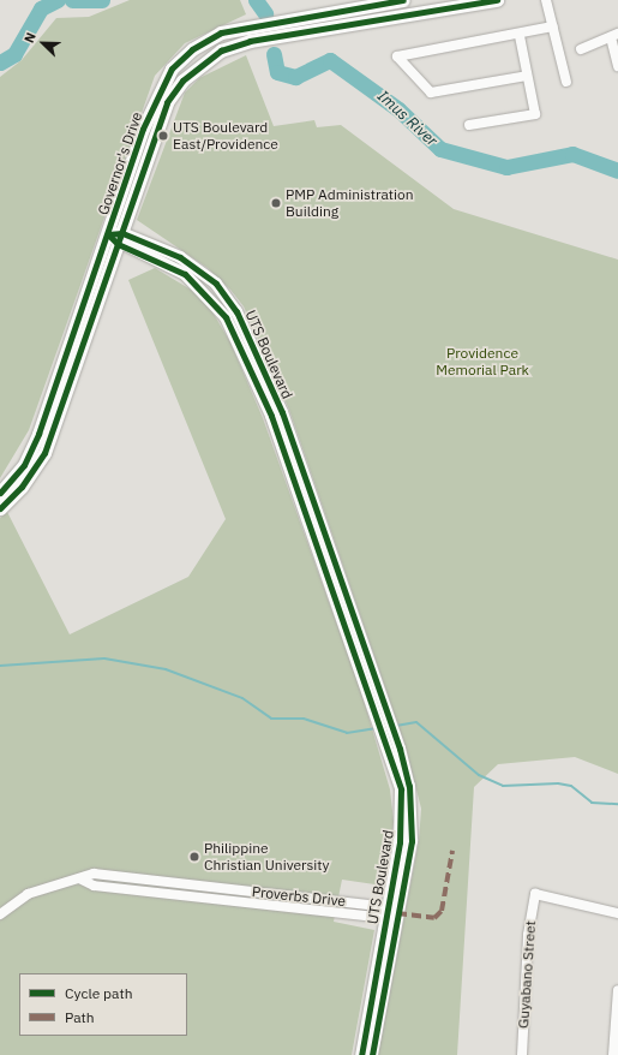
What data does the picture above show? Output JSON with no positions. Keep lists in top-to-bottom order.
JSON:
{
  "streets": {
    "highway": ["Governor's Drive"],
    "main road": ["UTS Boulevard"],
    "street": ["Proverbs Drive", "Guyabano Street"]
  },
  "crossings": [
    ["Governor's Drive", "UTS Boulevard"],
    ["UTS Boulevard", "Proverbs Drive"]
  ],
  "water": ["Imus River"],
  "parks": ["Providence Memorial Park"],
  "places": ["UTS Boulevard East/Providence", "PMP Administration Building", "Philippine Christian University"],
  "legend": ["Cycle path", "Path"],
  "north": "top left"
}
